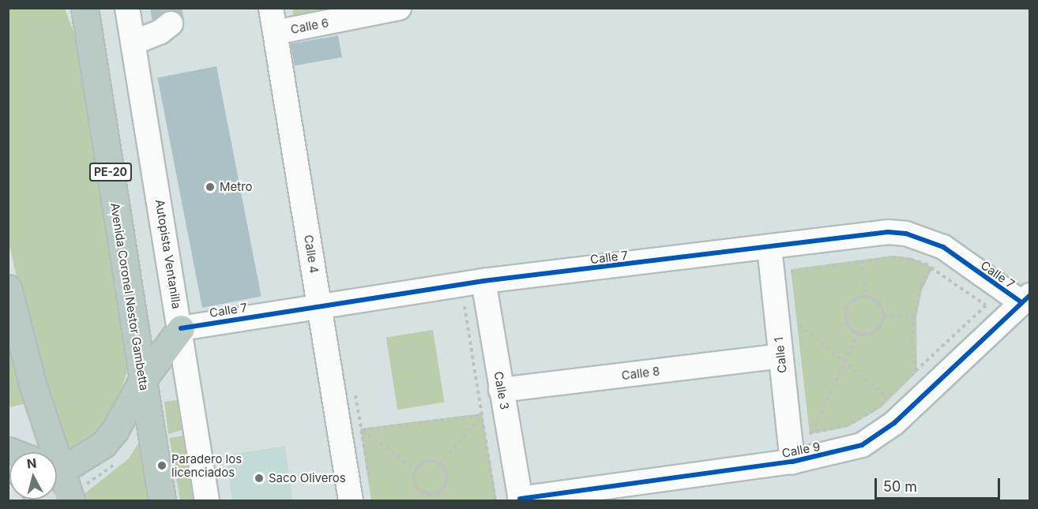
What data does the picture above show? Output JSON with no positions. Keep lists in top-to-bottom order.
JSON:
{
  "streets": {
    "highway": ["PE-20", "Avenida Coronel Nestor Gambetta"],
    "street": [
      "Calle 6",
      "Autopista Ventanilla",
      "Calle 4",
      "Calle 7",
      "Calle 1",
      "Calle 8",
      "Calle 3",
      "Calle 9"
    ]
  },
  "crossings": [
    ["Calle 6", "Calle 4"],
    ["Autopista Ventanilla", "Calle 7"],
    ["Calle 4", "Calle 7"],
    ["Calle 7", "Calle 1"],
    ["Calle 7", "Calle 3"],
    ["Calle 7", "Calle 9"],
    ["Calle 1", "Calle 8"],
    ["Calle 1", "Calle 9"],
    ["Calle 8", "Calle 3"],
    ["Calle 3", "Calle 9"]
  ],
  "places": ["Metro", "Paradero los licenciados", "Saco Oliveros"],
  "scale_bar": "50 m",
  "north": "top"
}
